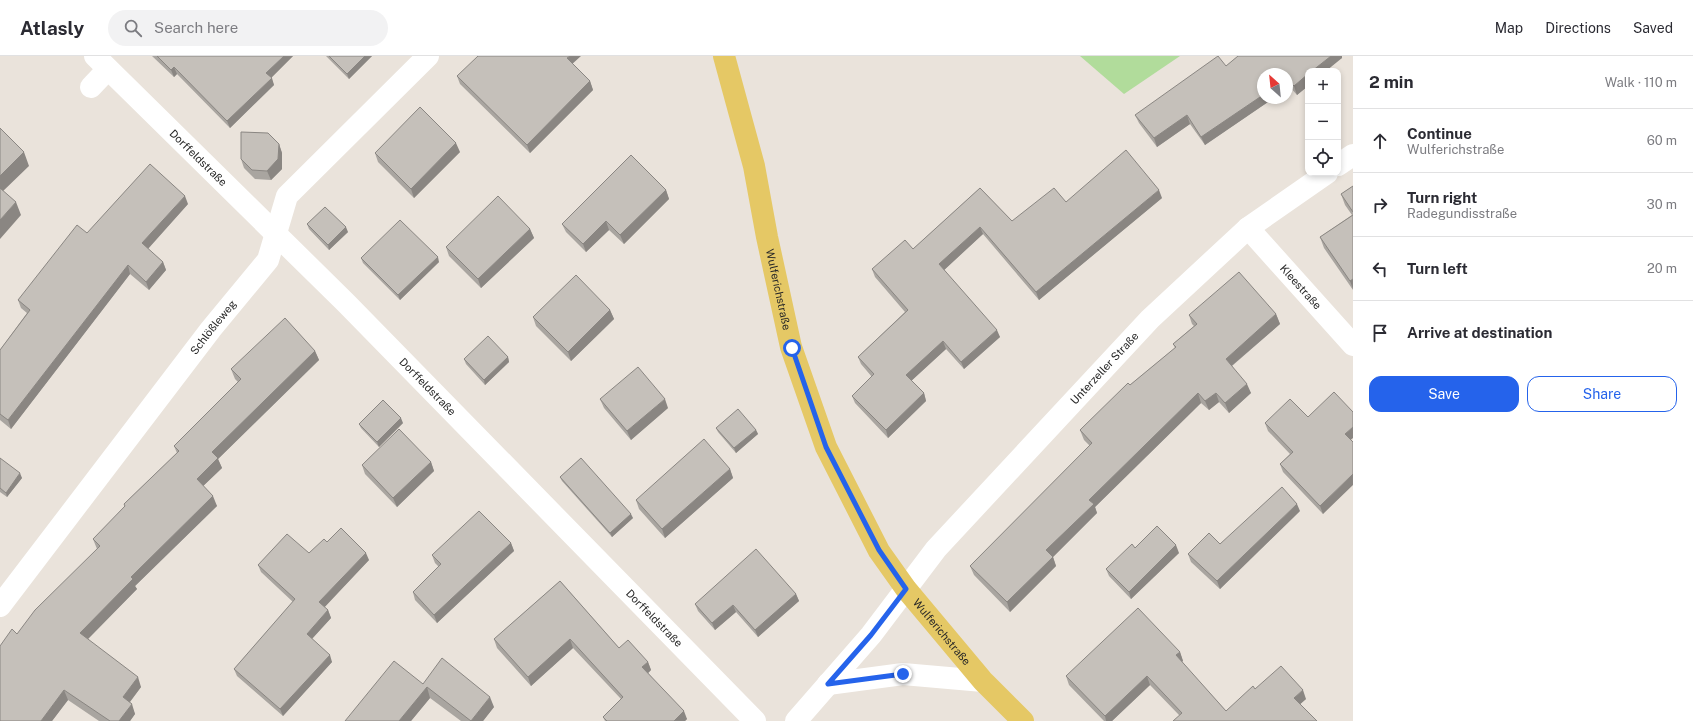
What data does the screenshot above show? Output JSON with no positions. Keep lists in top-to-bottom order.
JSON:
{
  "streets": {
    "main road": ["Wulferichstraße"],
    "street": [
      "Dorffeldstraße",
      "Kleestraße",
      "Schlößleweg",
      "Unterzeller Straße"
    ]
  },
  "crossings": [
    ["Dorffeldstraße", "Schlößleweg"],
    ["Kleestraße", "Unterzeller Straße"],
    ["Wulferichstraße", "Unterzeller Straße"]
  ],
  "north": "top left",
  "page": {
    "header": "Atlasly",
    "search": "Search here",
    "nav": ["Map", "Directions", "Saved"],
    "heading": ["2 min", "Walk · 110 m"],
    "map_buttons": ["+", "−"],
    "list": [
      ["Continue", "Wulferichstraße", "60 m"],
      ["Turn right", "Radegundisstraße", "30 m"],
      ["Turn left", "20 m"],
      "Arrive at destination"
    ],
    "buttons": ["Save", "Share"]
  }
}
